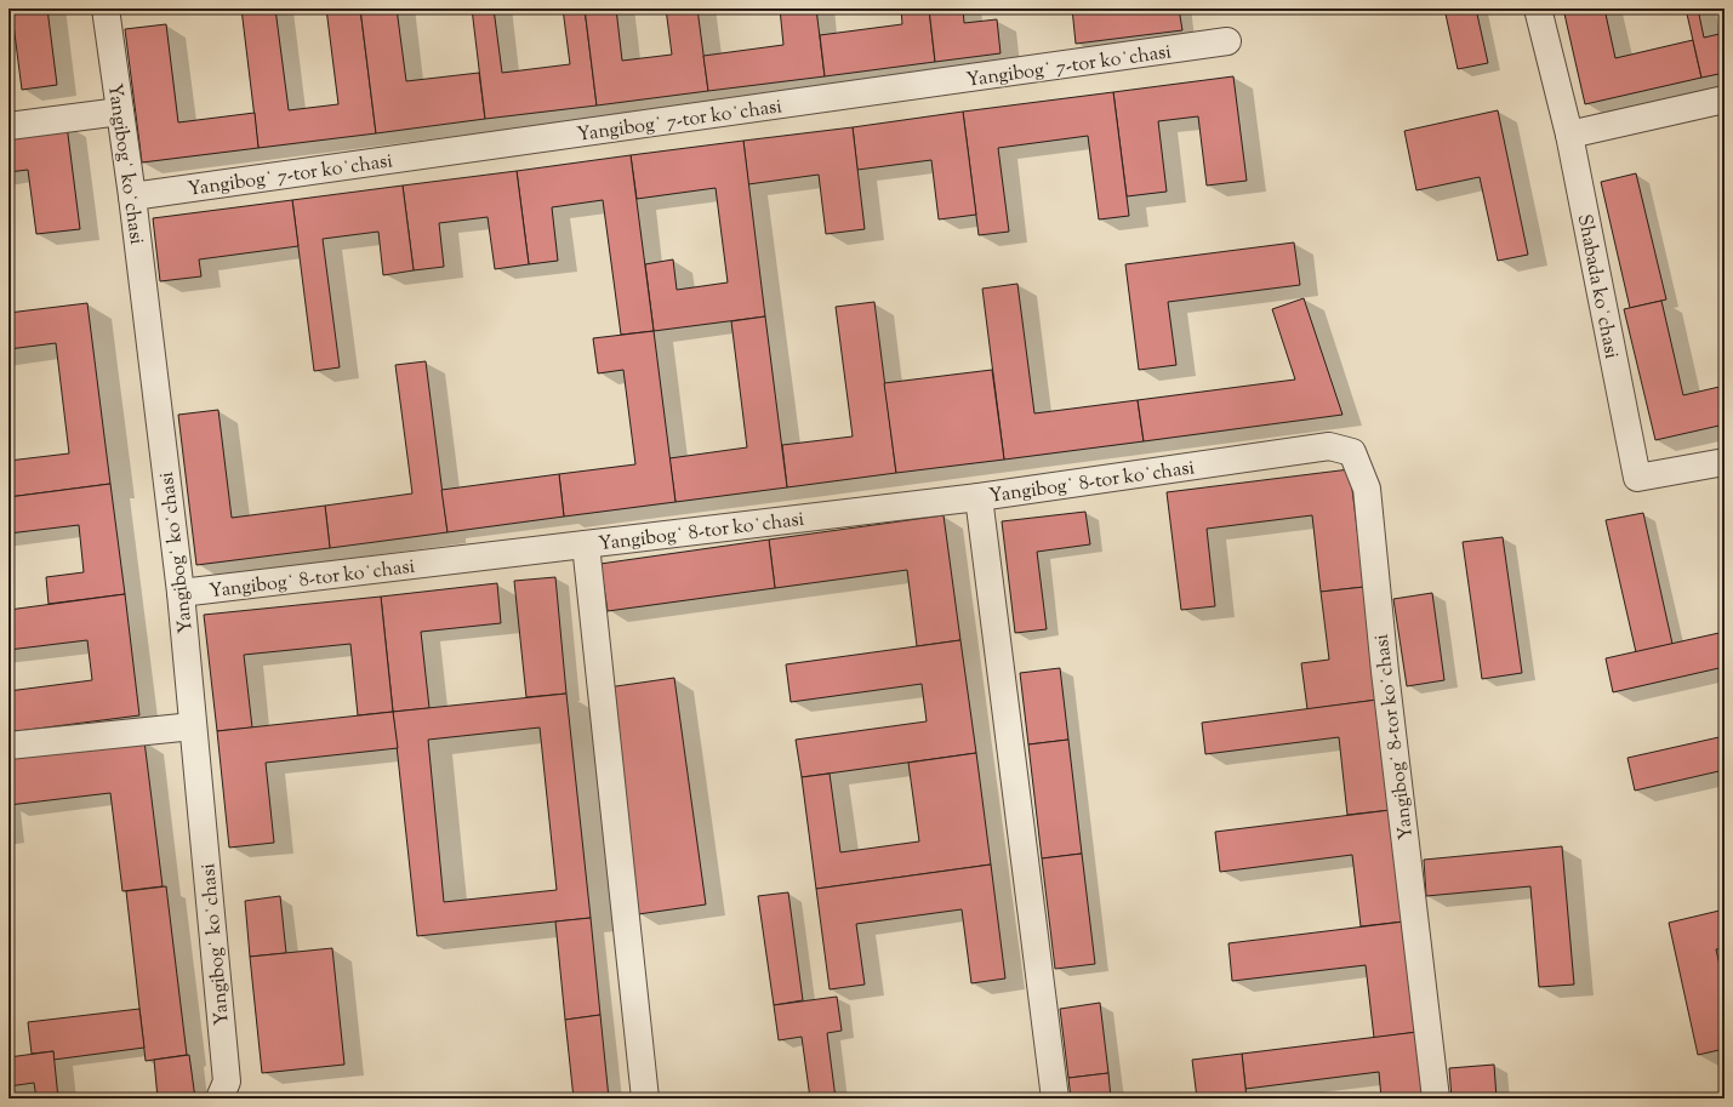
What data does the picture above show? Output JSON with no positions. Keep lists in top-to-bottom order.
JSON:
{
  "streets": {
    "street": [
      "Yangibogʻ 7-tor koʻchasi",
      "Yangibogʻ koʻchasi",
      "Shabada koʻchasi",
      "Yangibogʻ 8-tor koʻchasi"
    ]
  },
  "crossings": [
    ["Yangibogʻ 7-tor koʻchasi", "Yangibogʻ koʻchasi"],
    ["Yangibogʻ koʻchasi", "Yangibogʻ 8-tor koʻchasi"]
  ]
}
